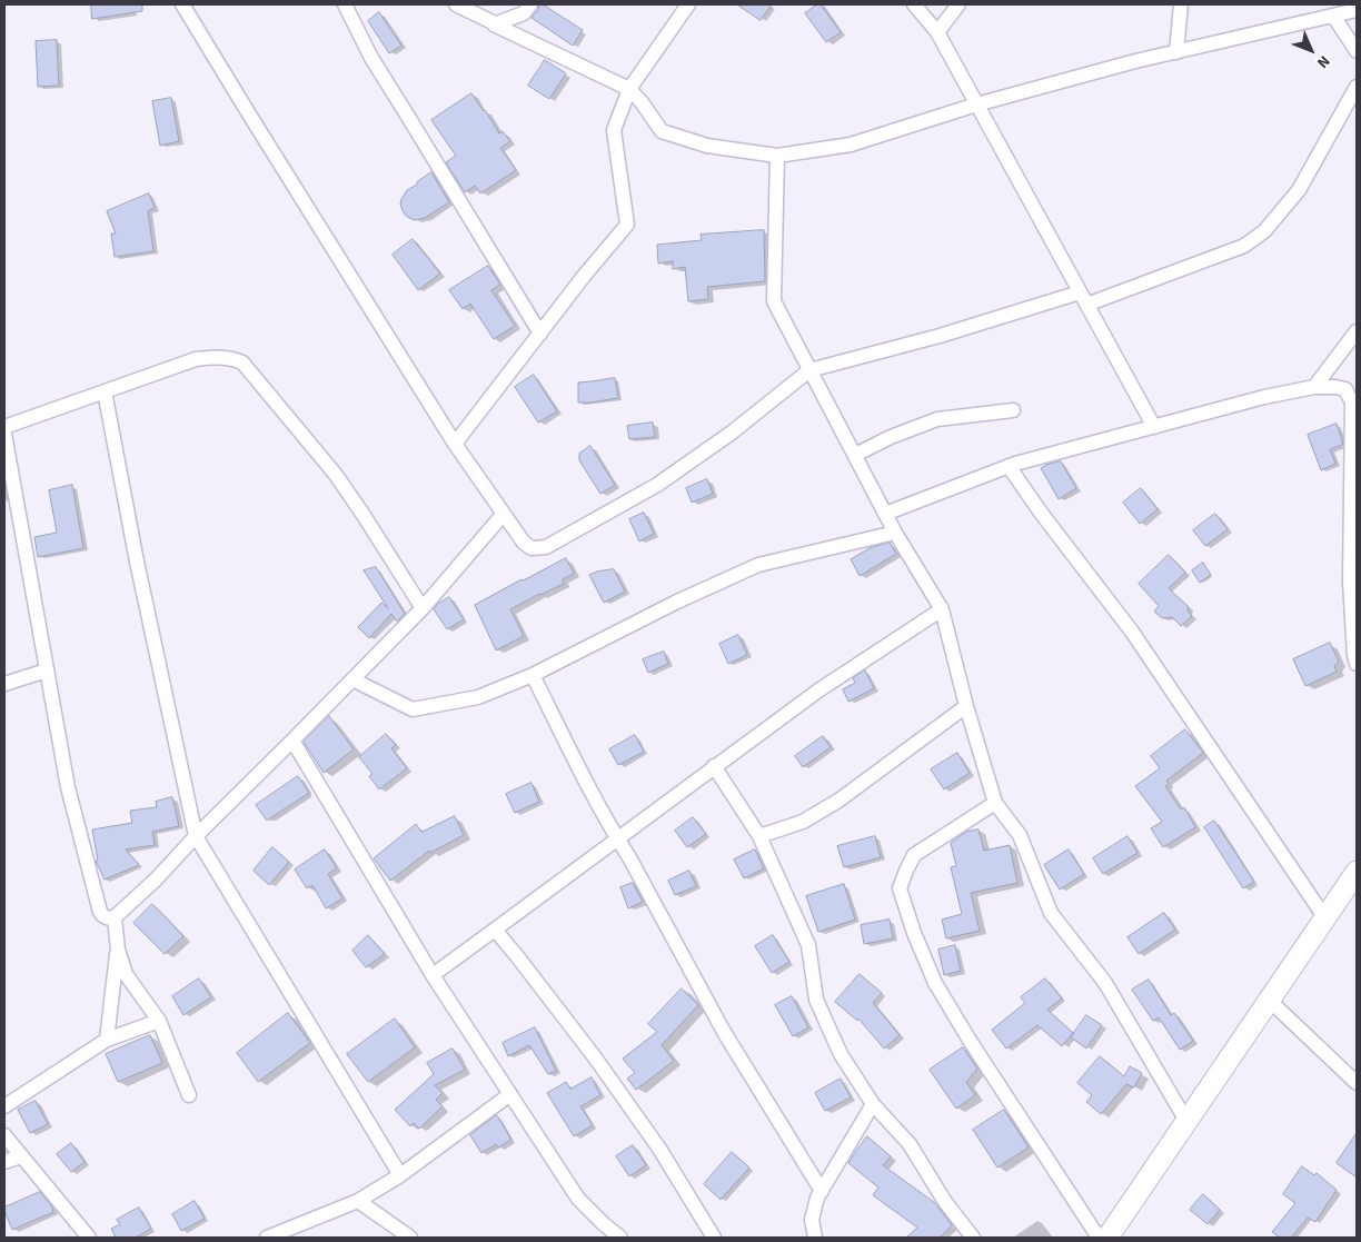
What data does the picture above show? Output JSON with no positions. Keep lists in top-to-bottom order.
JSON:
{
  "north": "bottom right"
}
